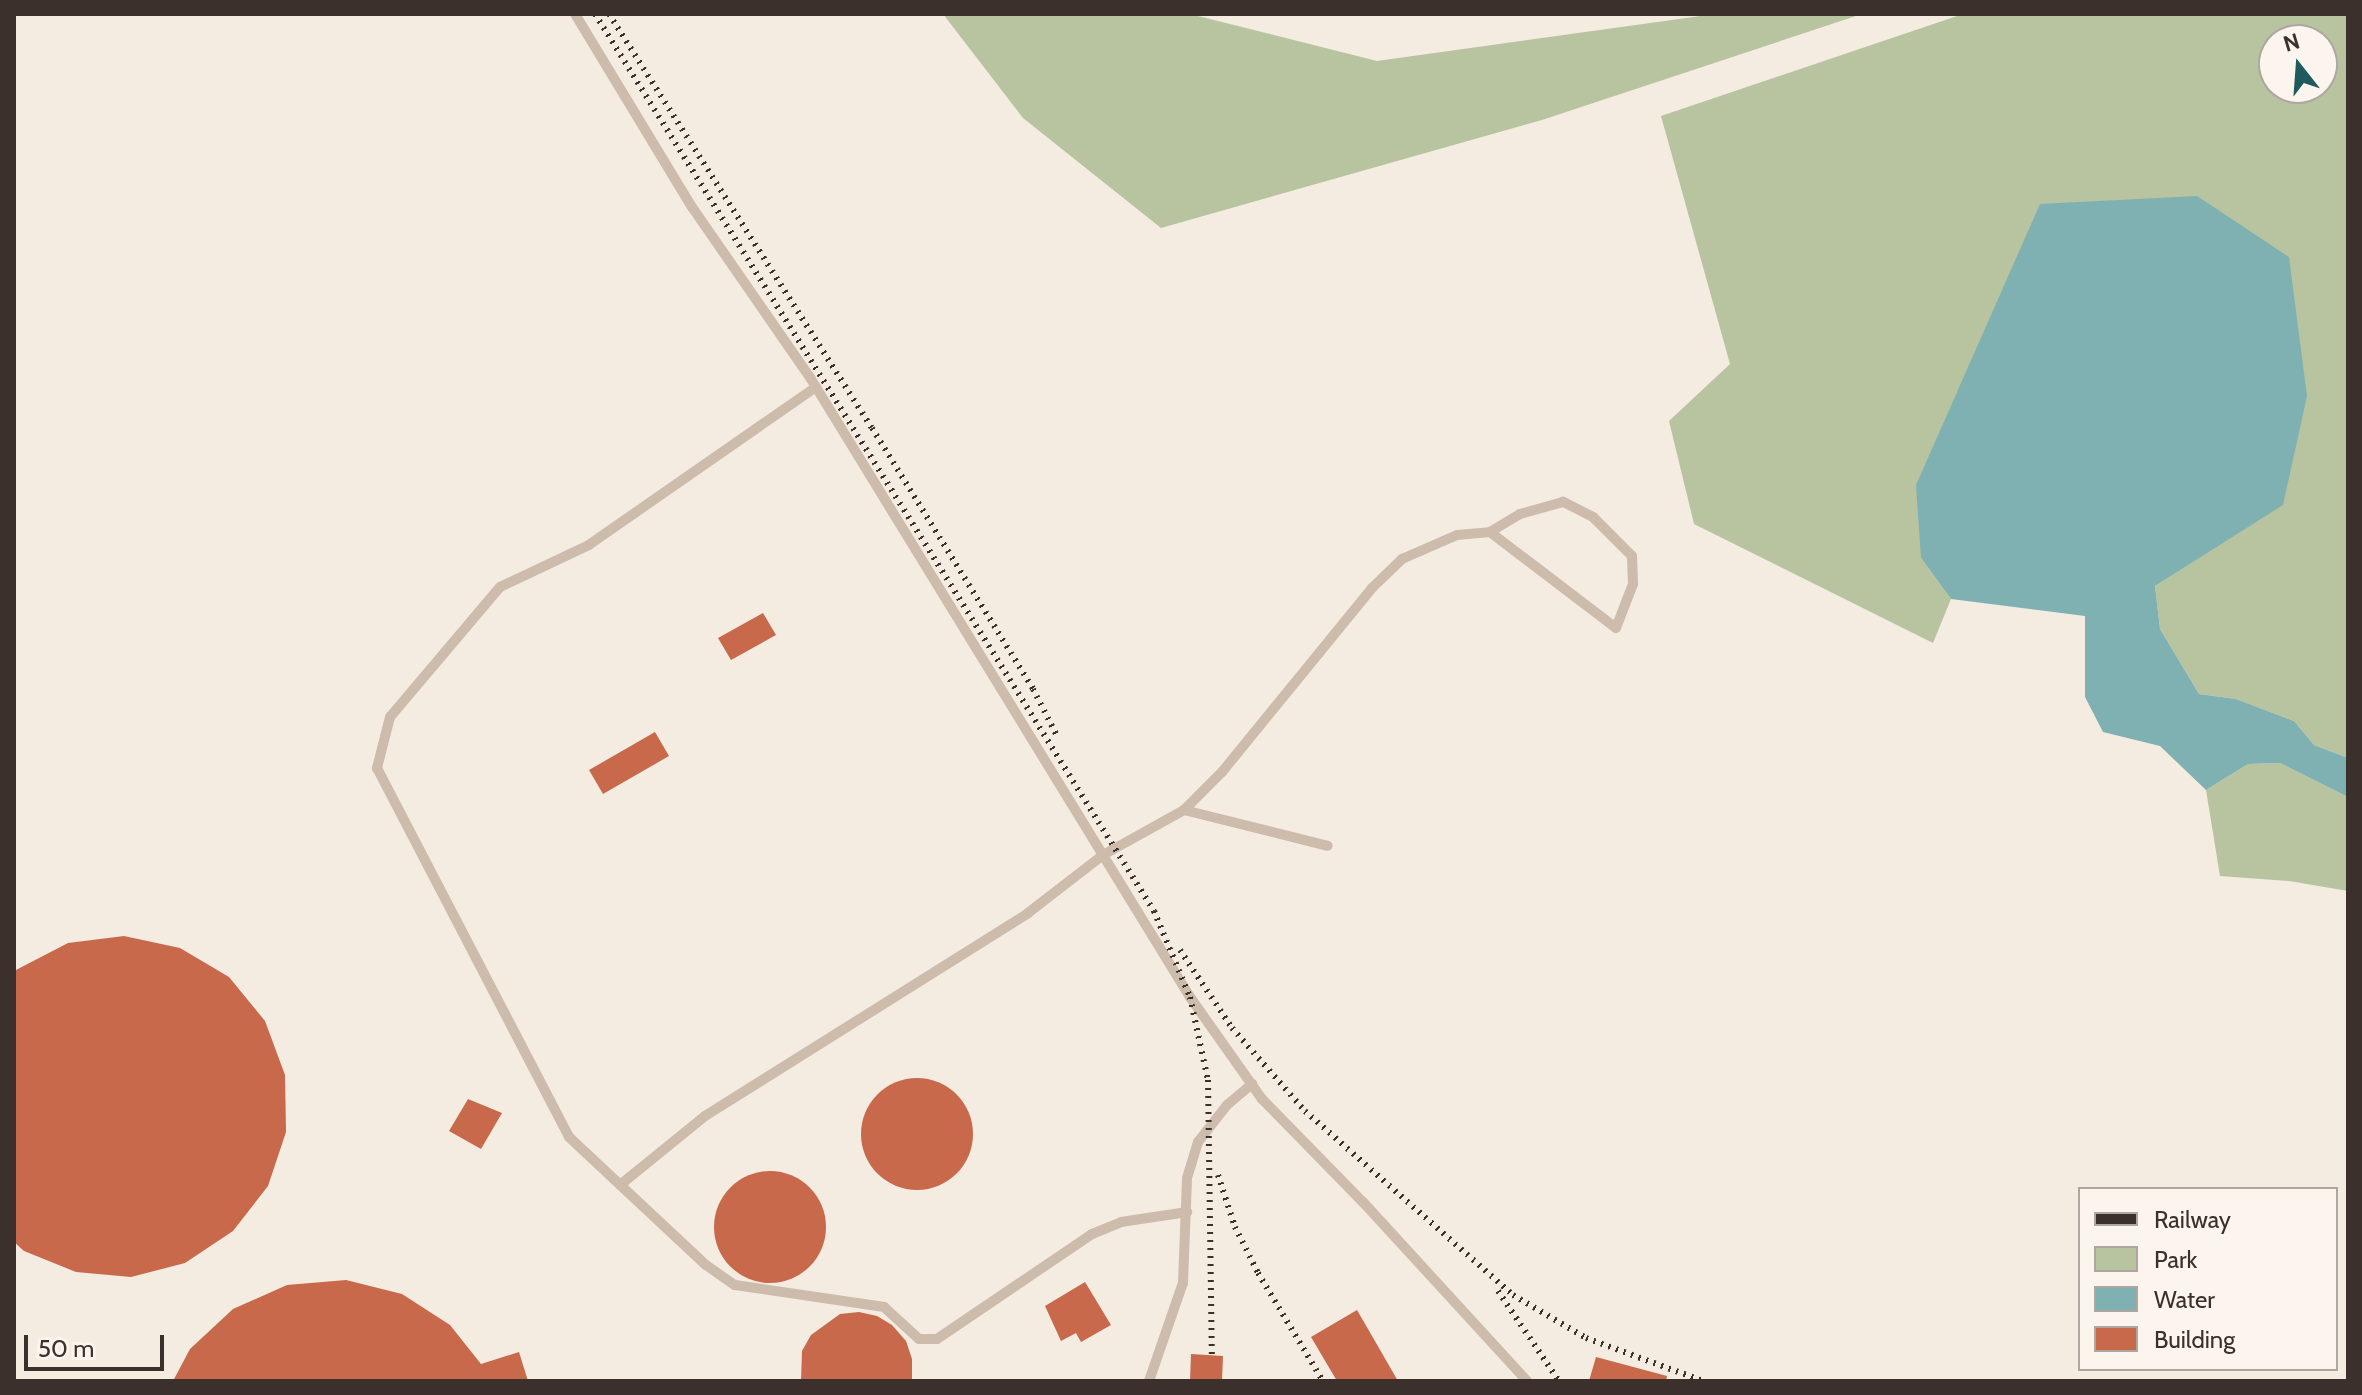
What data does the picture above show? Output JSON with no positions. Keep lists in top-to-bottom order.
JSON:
{
  "legend": [
    "Railway",
    "Park",
    "Water",
    "Building"
  ],
  "scale_bar": "50 m",
  "north": "top"
}
